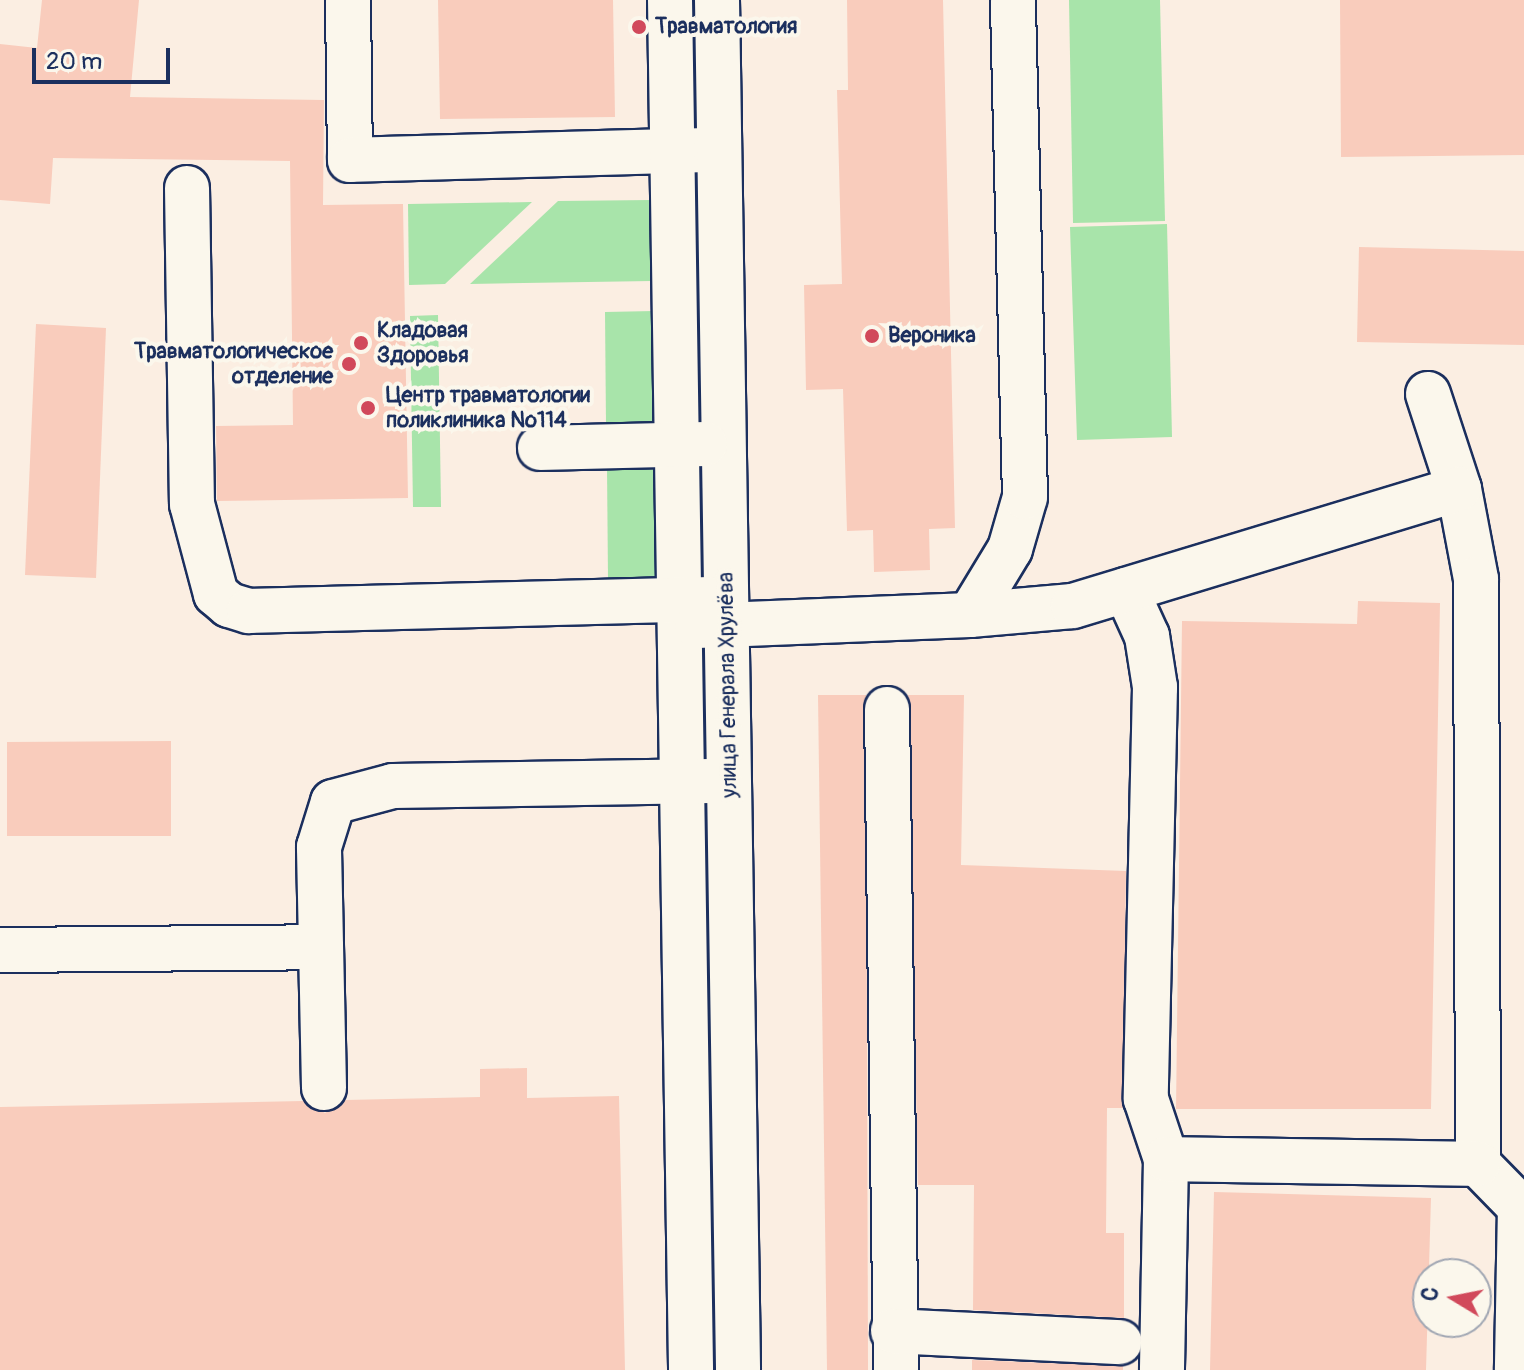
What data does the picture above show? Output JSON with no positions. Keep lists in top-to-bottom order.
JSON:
{
  "streets": {
    "street": ["улица Генерала Хрулёва"]
  },
  "places": [
    "Травматология",
    "Вероника",
    "Кладовая Здоровья",
    "Травматологическое отделение",
    "Центр травматологии поликлиника №114"
  ],
  "scale_bar": "20 m",
  "north": "left"
}
